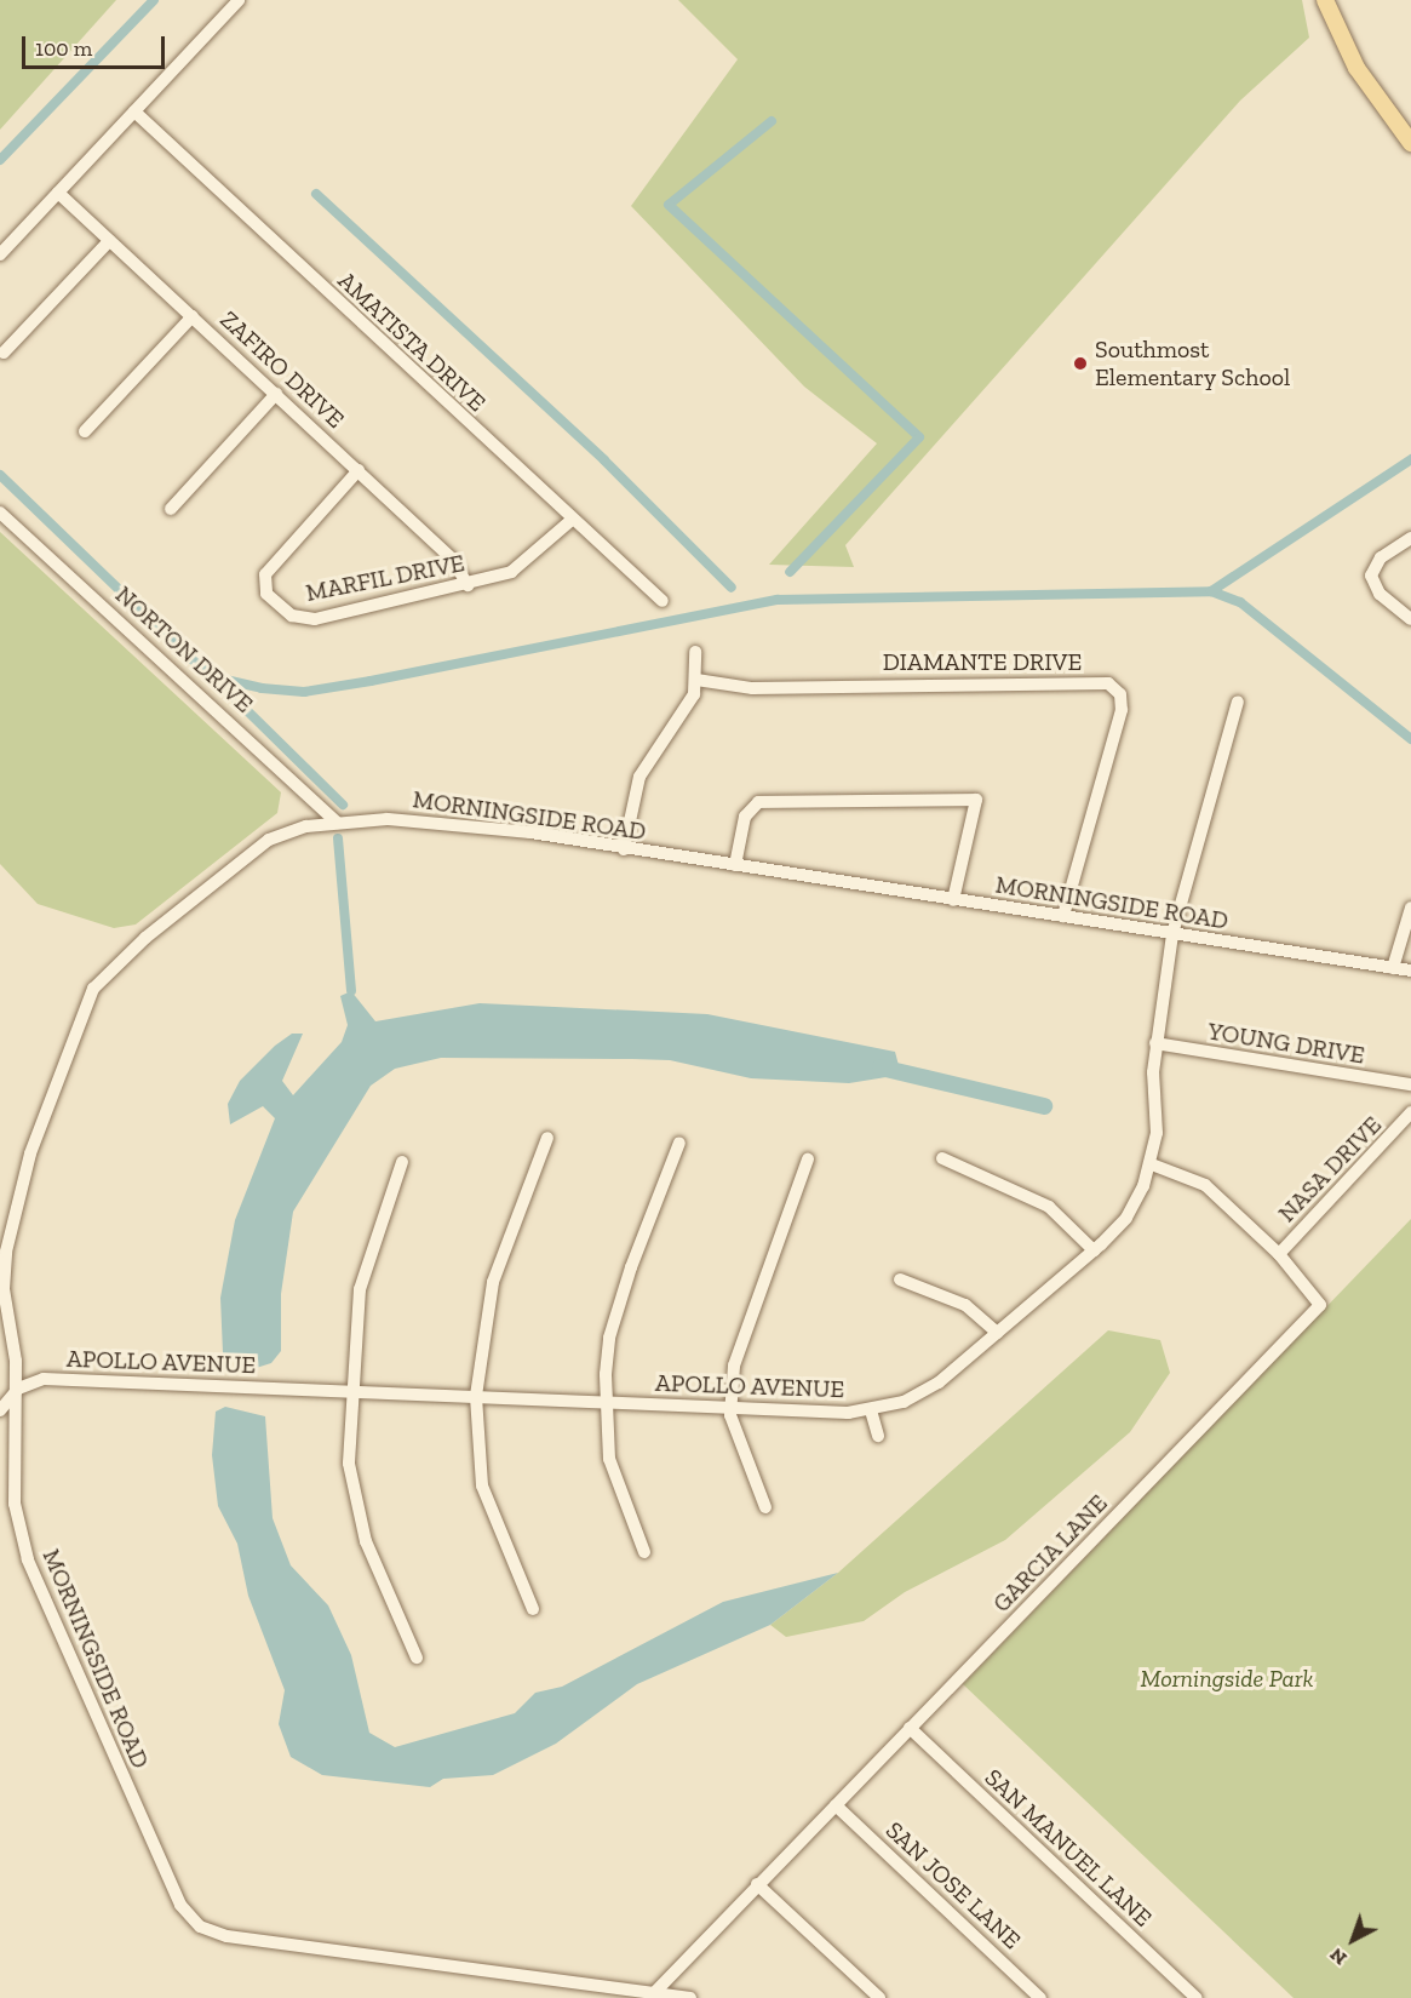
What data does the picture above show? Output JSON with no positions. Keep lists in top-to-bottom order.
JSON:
{
  "streets": {
    "street": [
      "AMATISTA DRIVE",
      "ZAFIRO DRIVE",
      "MARFIL DRIVE",
      "NORTON DRIVE",
      "DIAMANTE DRIVE",
      "MORNINGSIDE ROAD",
      "YOUNG DRIVE",
      "NASA DRIVE",
      "APOLLO AVENUE",
      "GARCIA LANE",
      "SAN MANUEL LANE",
      "SAN JOSE LANE"
    ]
  },
  "crossings": [
    ["AMATISTA DRIVE", "MARFIL DRIVE"],
    ["ZAFIRO DRIVE", "MARFIL DRIVE"],
    ["NORTON DRIVE", "MORNINGSIDE ROAD"],
    ["DIAMANTE DRIVE", "MORNINGSIDE ROAD"],
    ["MORNINGSIDE ROAD", "APOLLO AVENUE"],
    ["MORNINGSIDE ROAD", "GARCIA LANE"],
    ["YOUNG DRIVE", "APOLLO AVENUE"],
    ["NASA DRIVE", "GARCIA LANE"],
    ["APOLLO AVENUE", "GARCIA LANE"],
    ["GARCIA LANE", "SAN MANUEL LANE"],
    ["GARCIA LANE", "SAN JOSE LANE"]
  ],
  "parks": ["Morningside Park"],
  "places": ["Southmost Elementary School"],
  "scale_bar": "100 m",
  "north": "bottom left"
}
